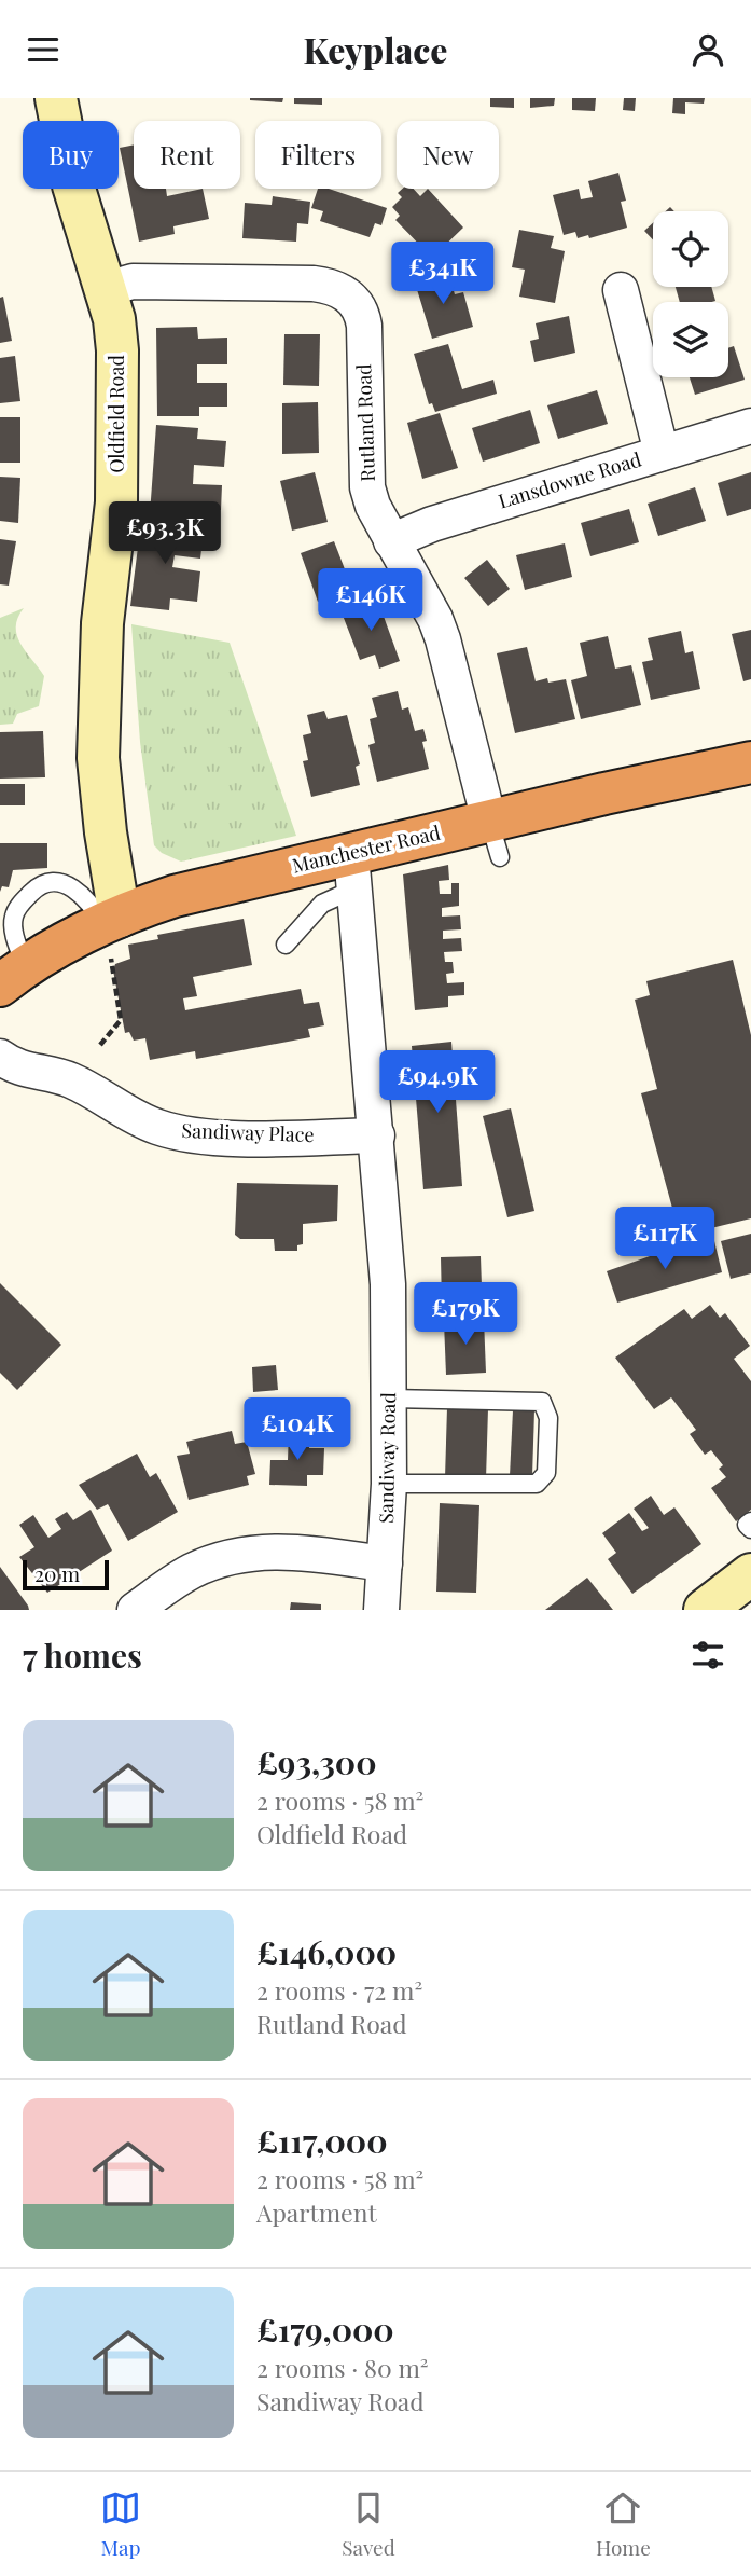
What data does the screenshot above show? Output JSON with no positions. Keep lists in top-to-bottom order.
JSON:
{
  "streets": {
    "highway": ["Manchester Road"],
    "street": [
      "Oldfield Road",
      "Rutland Road",
      "Lansdowne Road",
      "Sandiway Place",
      "Sandiway Road"
    ]
  },
  "crossings": [
    ["Oldfield Road", "Rutland Road"],
    ["Oldfield Road", "Manchester Road"],
    ["Rutland Road", "Lansdowne Road"],
    ["Rutland Road", "Manchester Road"],
    ["Manchester Road", "Sandiway Road"],
    ["Sandiway Place", "Sandiway Road"]
  ],
  "scale_bar": "20 m",
  "page": {
    "header": "Keyplace",
    "chip": [
      "Buy",
      "Rent",
      "Filters",
      "New"
    ],
    "price": [
      "£341K",
      "£93.3K",
      "£146K",
      "£94.9K",
      "£117K",
      "£179K",
      "£104K"
    ],
    "scale": "20 m",
    "heading": "7 homes",
    "list": [
      {
        "name": "£93,300",
        "note": "2 rooms · 58 m² · Oldfield Road"
      },
      {
        "name": "£146,000",
        "note": "2 rooms · 72 m² · Rutland Road"
      },
      {
        "name": "£117,000",
        "note": "2 rooms · 58 m² · Apartment"
      },
      {
        "name": "£179,000",
        "note": "2 rooms · 80 m² · Sandiway Road"
      }
    ],
    "tabs": ["Map", "Saved", "Home"]
  }
}
